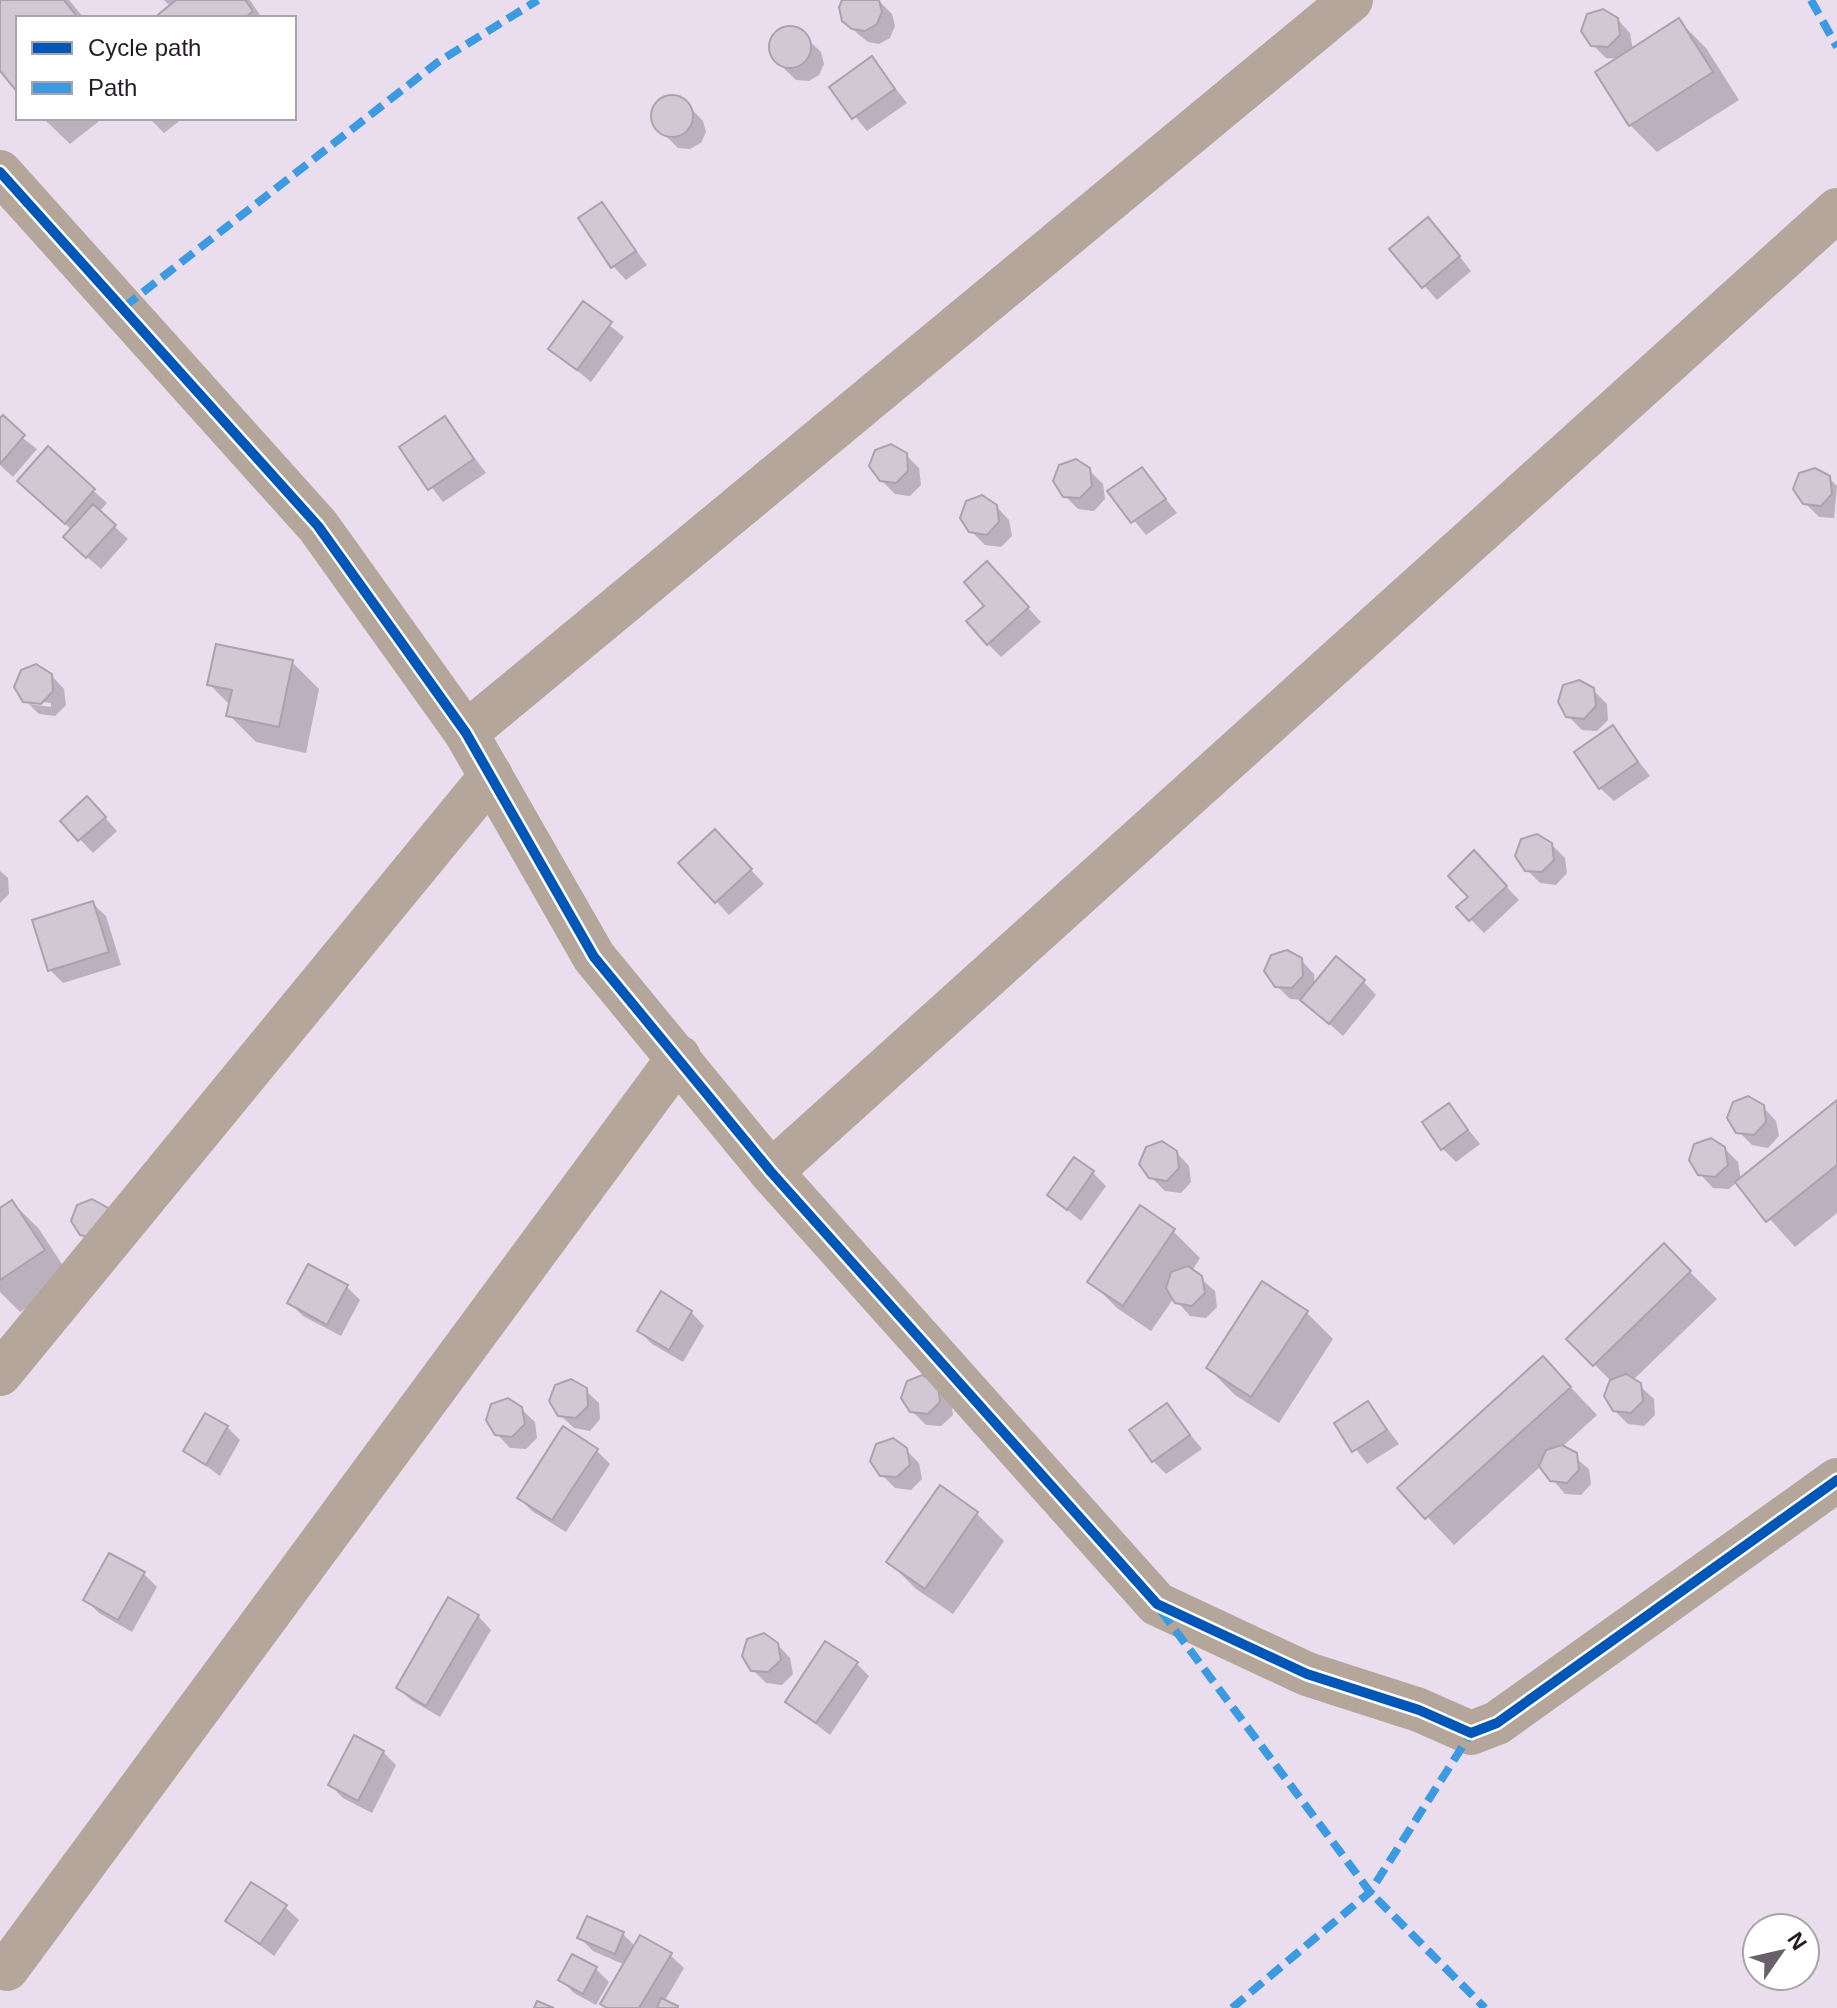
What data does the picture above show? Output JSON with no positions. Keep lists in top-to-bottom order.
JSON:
{
  "legend": ["Cycle path", "Path"],
  "north": "top right"
}
